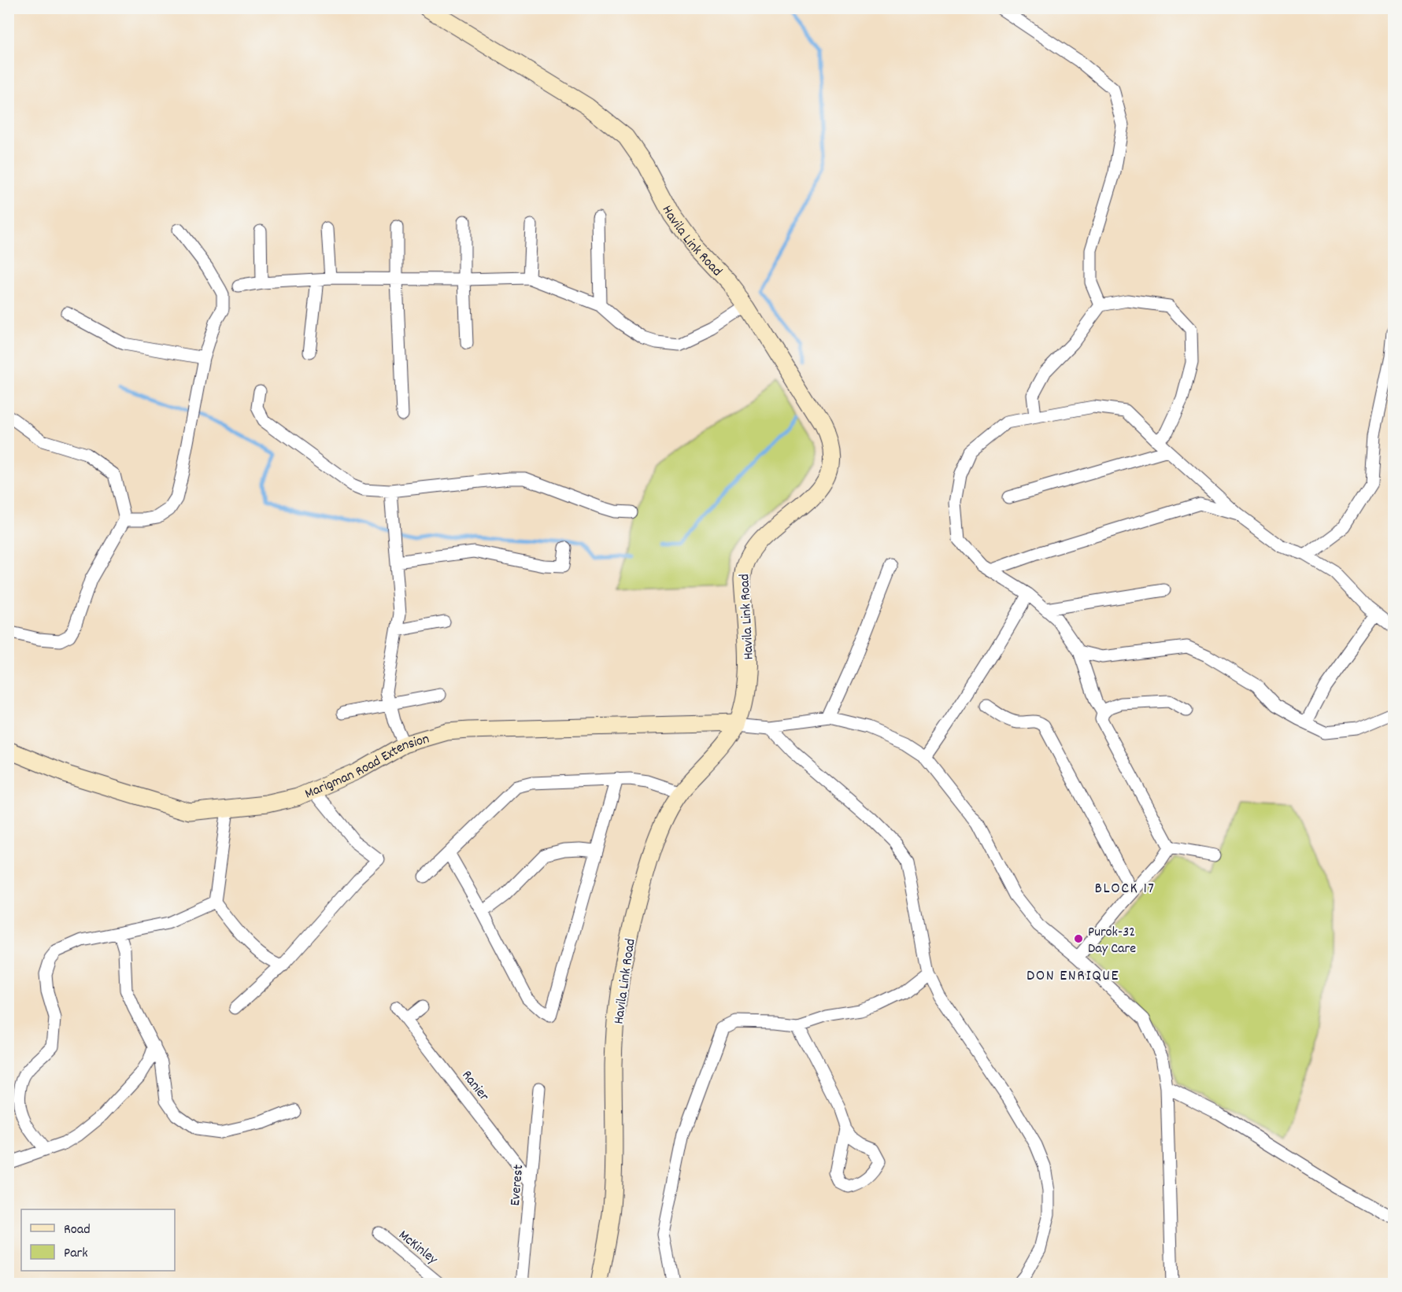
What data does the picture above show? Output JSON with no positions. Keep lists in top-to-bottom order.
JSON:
{
  "streets": {
    "street": [
      "Havila Link Road",
      "Marigman Road Extension",
      "Ranier",
      "Everest",
      "McKinley"
    ]
  },
  "crossings": [
    ["Havila Link Road", "Marigman Road Extension"],
    ["Ranier", "Everest"]
  ],
  "districts": ["BLOCK 17", "DON ENRIQUE"],
  "places": ["Purok-32 Day Care"],
  "legend": ["Road", "Park"]
}
